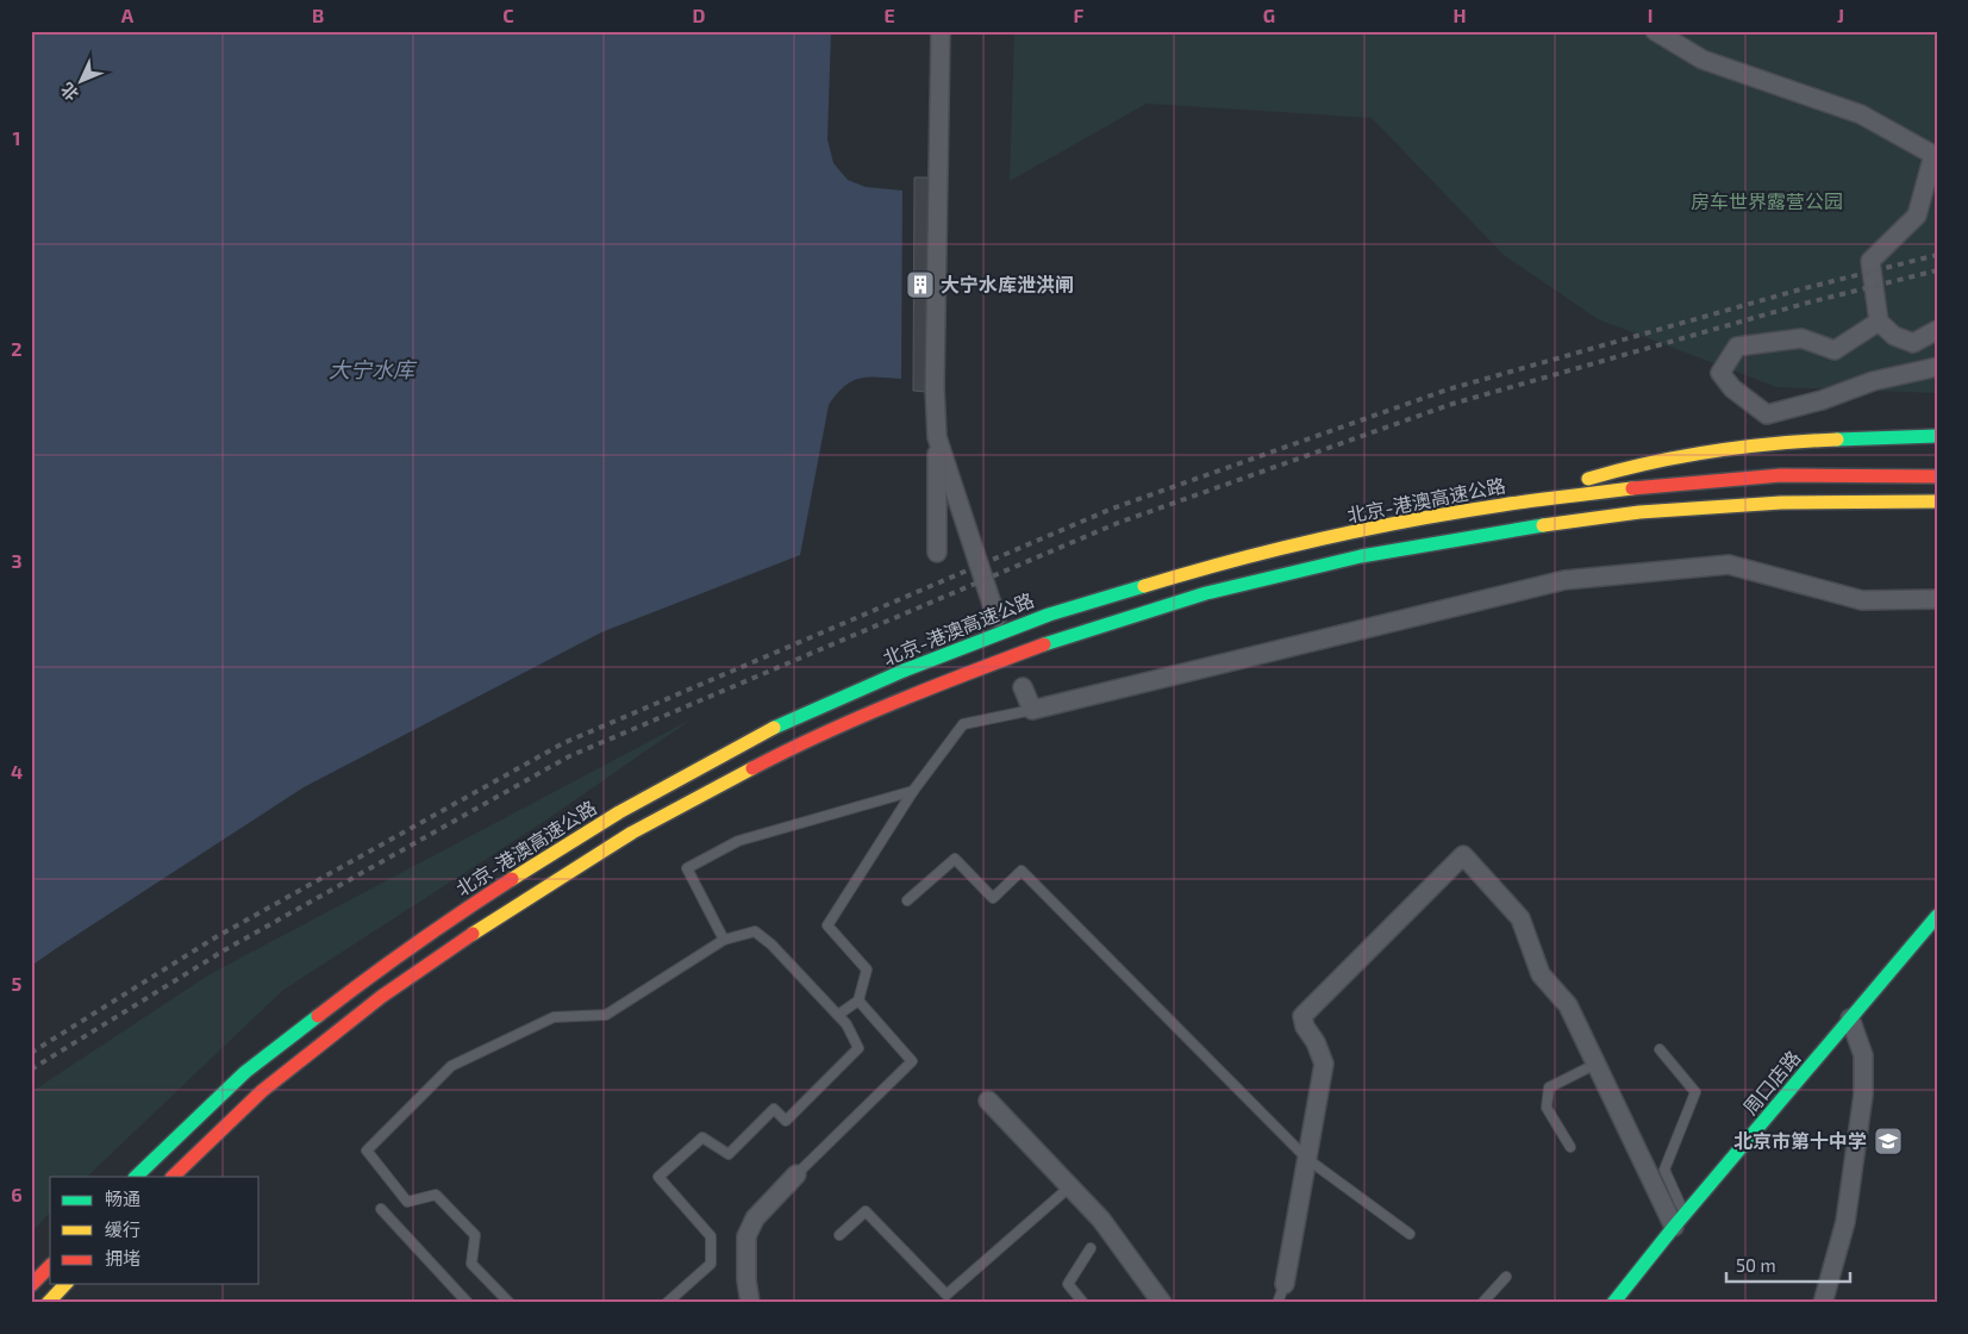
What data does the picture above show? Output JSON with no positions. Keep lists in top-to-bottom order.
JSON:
{
  "streets": {
    "highway": ["北京-港澳高速公路", "周口店路"]
  },
  "water": ["大宁水库"],
  "parks": ["房车世界露营公园"],
  "places": {
    "building": ["大宁水库泄洪闸"],
    "school or university": ["北京市第十中学"]
  },
  "legend": ["畅通", "缓行", "拥堵"],
  "scale_bar": "50 m",
  "north": "bottom left",
  "grid": {
    "columns": [
      "A",
      "B",
      "C",
      "D",
      "E",
      "F",
      "G",
      "H",
      "I",
      "J"
    ],
    "rows": [
      "1",
      "2",
      "3",
      "4",
      "5",
      "6"
    ]
  }
}
